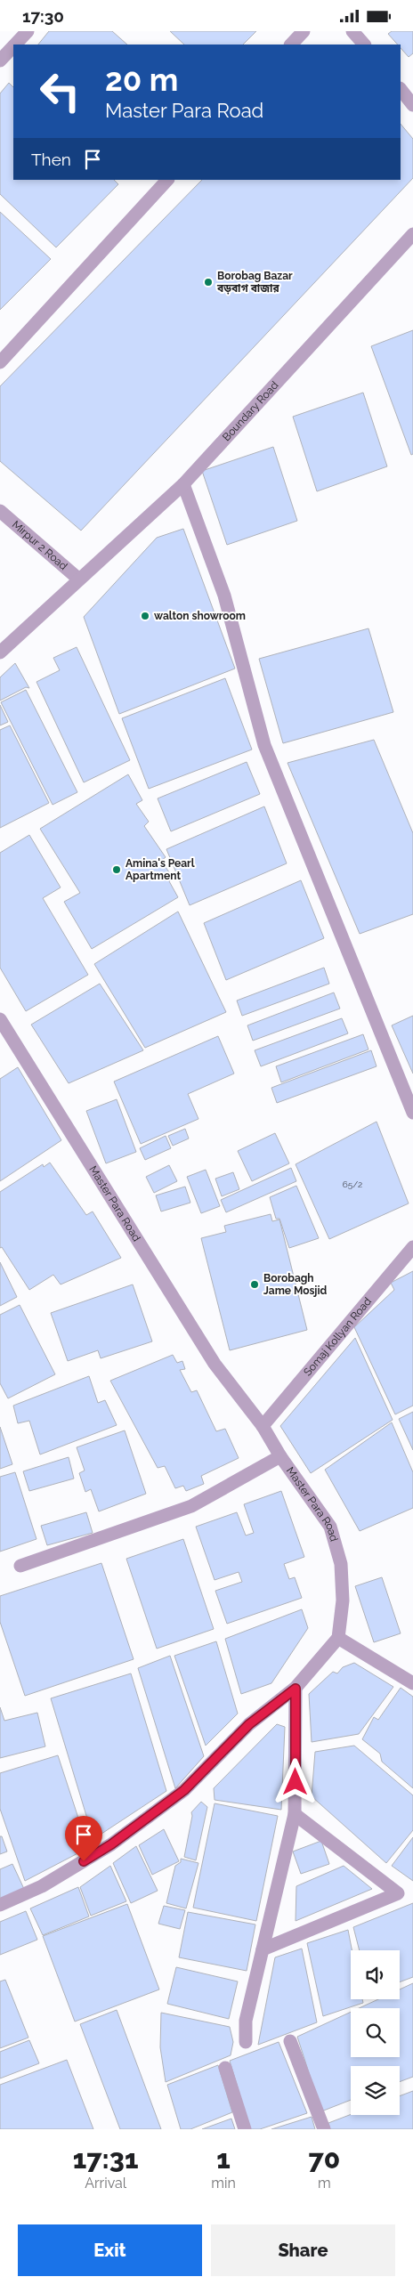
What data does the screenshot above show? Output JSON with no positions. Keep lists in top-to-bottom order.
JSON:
{
  "streets": {
    "street": [
      "Boundary Road",
      "Mirpur 2 Road",
      "Master Para Road",
      "Somaj Kollyan Road"
    ]
  },
  "crossings": [
    ["Boundary Road", "Mirpur 2 Road"],
    ["Master Para Road", "Somaj Kollyan Road"]
  ],
  "places": [
    "Borobag Bazar বড়বাগ বাজার",
    "walton showroom",
    "Amina's Pearl Apartment",
    "Borobagh Jame Mosjid"
  ],
  "house_numbers": ["65/2"],
  "page": {
    "status": "17:30",
    "turn": ["20 m", "Master Para Road"],
    "then": "Then",
    "eta": [
      "17:31",
      "Arrival",
      "1",
      "min",
      "70",
      "m"
    ],
    "buttons": ["Exit", "Share"]
  }
}
